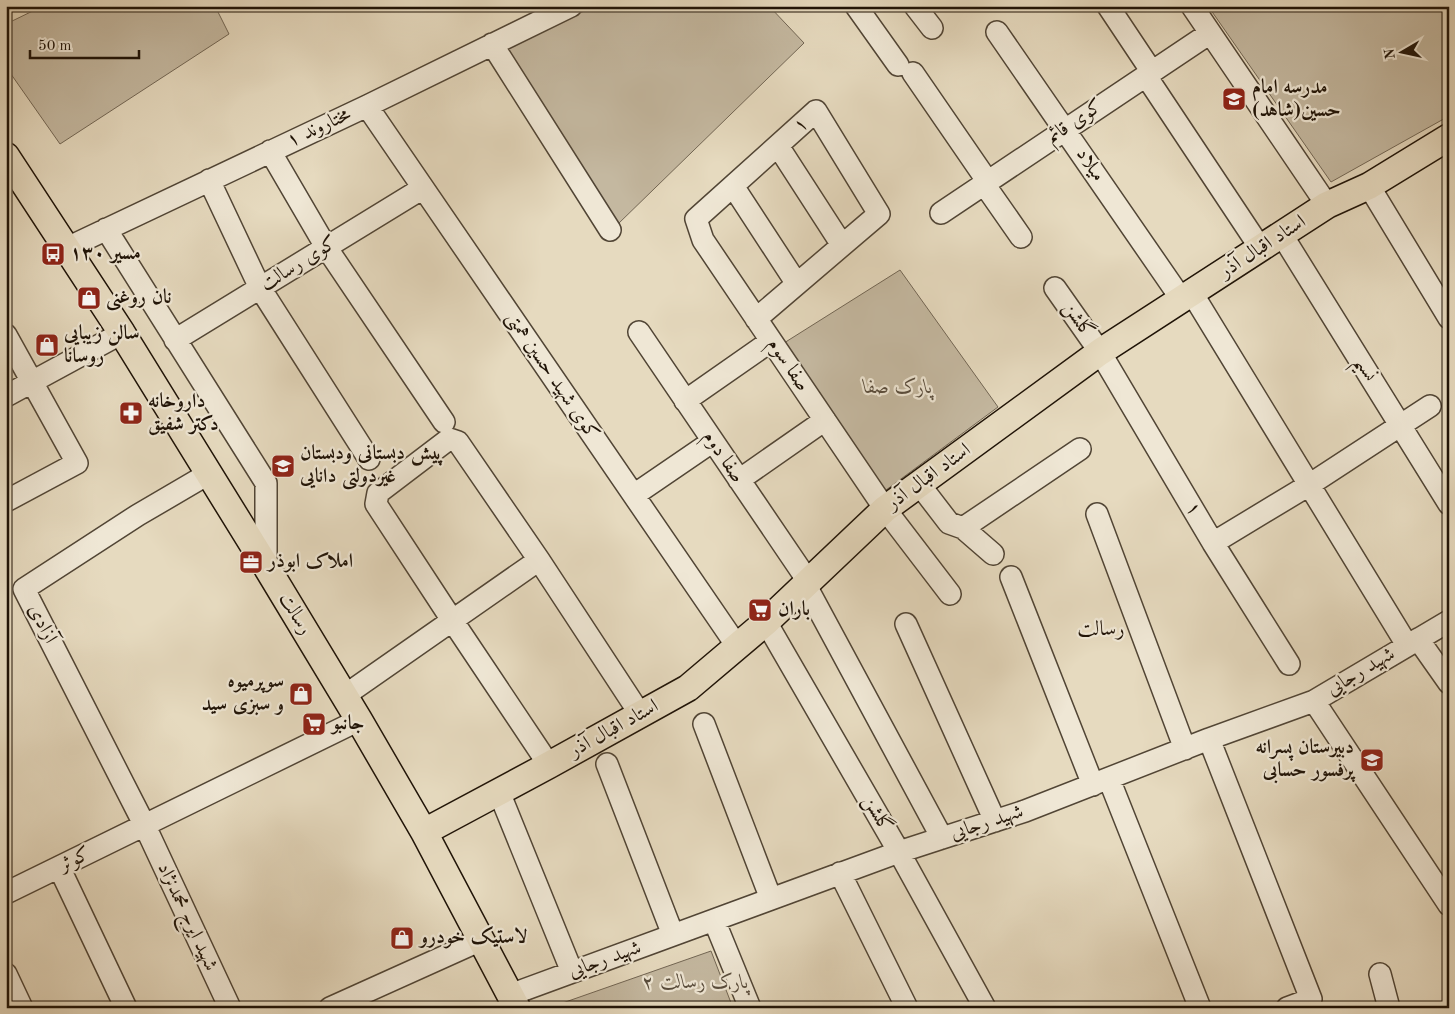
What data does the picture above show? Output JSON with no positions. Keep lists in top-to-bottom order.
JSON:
{
  "streets": {
    "main road": ["استاد اقبال آذر", "رسالت"],
    "street": [
      "کوی قائم",
      "۱",
      "مختاروند ۱",
      "میلاد",
      "کوی رسالت",
      "گلشن",
      "صفا سوم",
      "نسیم",
      "کوی شهید حسین همتی",
      "صفا دوم",
      "آزادی",
      "شهید رجایی",
      "کوثر",
      "شهید ایرج محمدنژاد"
    ]
  },
  "crossings": [
    ["کوی قائم", "میلاد"],
    ["۱", "استاد اقبال آذر"],
    ["۱", "گلشن"],
    ["۱", "صفا سوم"],
    ["مختاروند ۱", "کوی شهید حسین همتی"],
    ["مختاروند ۱", "رسالت"],
    ["میلاد", "استاد اقبال آذر"],
    ["میلاد", "شهید رجایی"],
    ["استاد اقبال آذر", "گلشن"],
    ["استاد اقبال آذر", "صفا سوم"],
    ["استاد اقبال آذر", "نسیم"],
    ["استاد اقبال آذر", "کوی شهید حسین همتی"],
    ["استاد اقبال آذر", "صفا دوم"],
    ["استاد اقبال آذر", "رسالت"],
    ["کوی رسالت", "کوی شهید حسین همتی"],
    ["گلشن", "شهید رجایی"],
    ["صفا دوم", "شهید رجایی"],
    ["رسالت", "آزادی"],
    ["رسالت", "شهید رجایی"],
    ["رسالت", "کوثر"],
    ["آزادی", "کوثر"],
    ["آزادی", "شهید ایرج محمدنژاد"],
    ["کوثر", "شهید ایرج محمدنژاد"]
  ],
  "districts": ["رسالت"],
  "parks": ["پارک صفا", "پارک رسالت ۲"],
  "places": {
    "school or university": ["مدرسه امام حسین(شاهد)", "پیش دبستانی ودبستان غیردولتی دانایی", "دبیرستان پسرانه پرفسور حسابی"],
    "bus stop": ["مسیر ۱۳۰"],
    "shop": [
      "نان روغنی",
      "سالن زیبایی روسانا",
      "سوپرمیوه و سبزی سید",
      "لاستیک خودرو"
    ],
    "pharmacy": ["داروخانه دکتر شفیق"],
    "office": ["املاک ابوذر"],
    "supermarket": ["باران", "جانبو"]
  },
  "scale_bar": "50 m",
  "north": "left"
}
